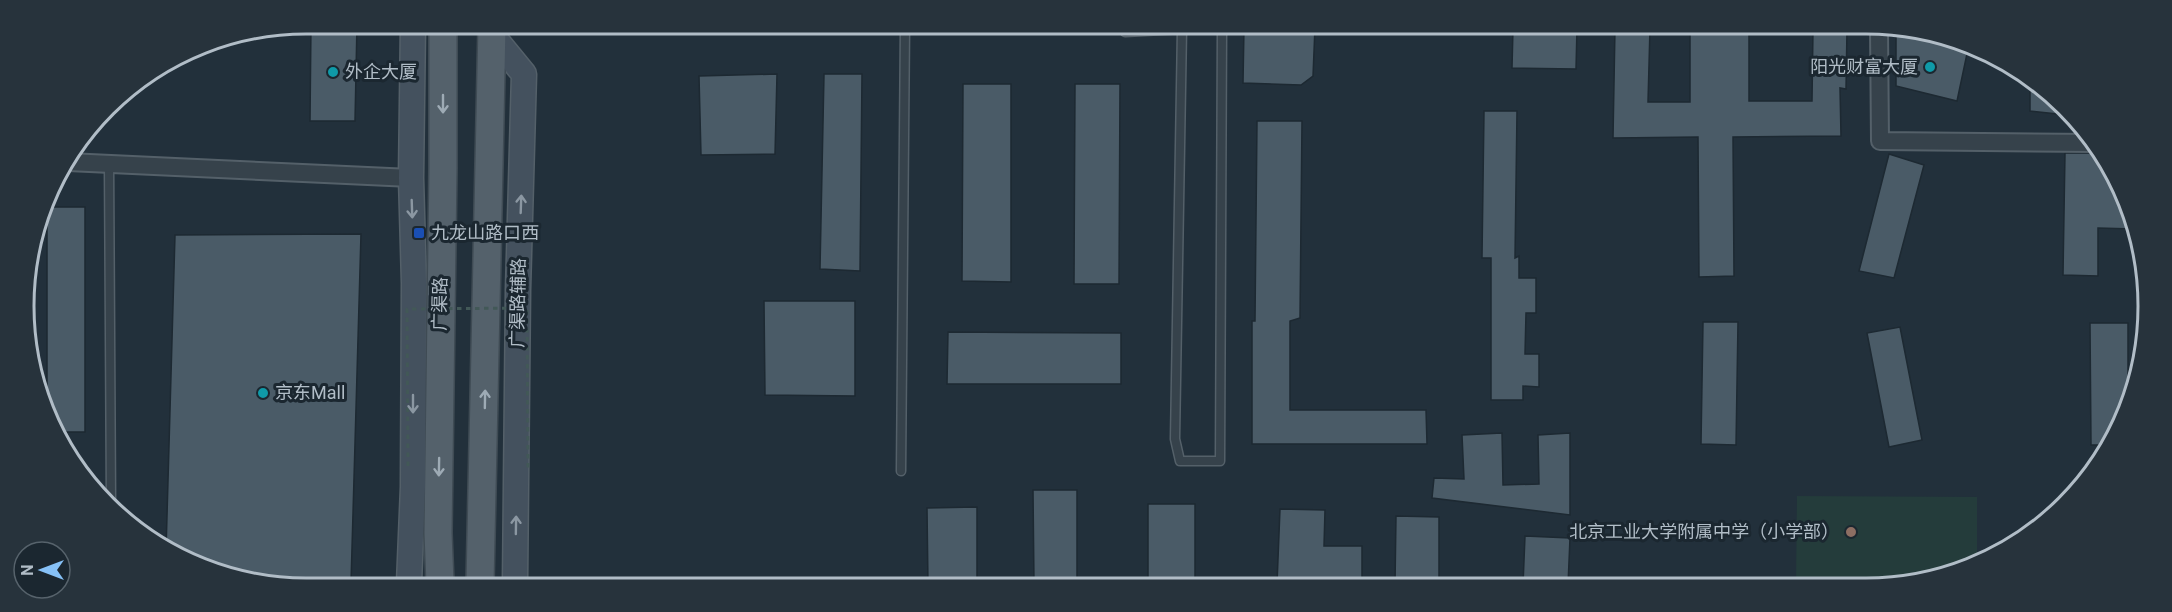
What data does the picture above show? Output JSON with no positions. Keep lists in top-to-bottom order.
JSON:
{
  "streets": {
    "main road": ["广渠路"],
    "street": ["广渠路辅路"]
  },
  "places": {
    "other": [
      "阳光财富大厦",
      "外企大厦",
      "京东Mall",
      "北京工业大学附属中学（小学部）"
    ],
    "transit": ["九龙山路口西"]
  },
  "north": "left"
}
